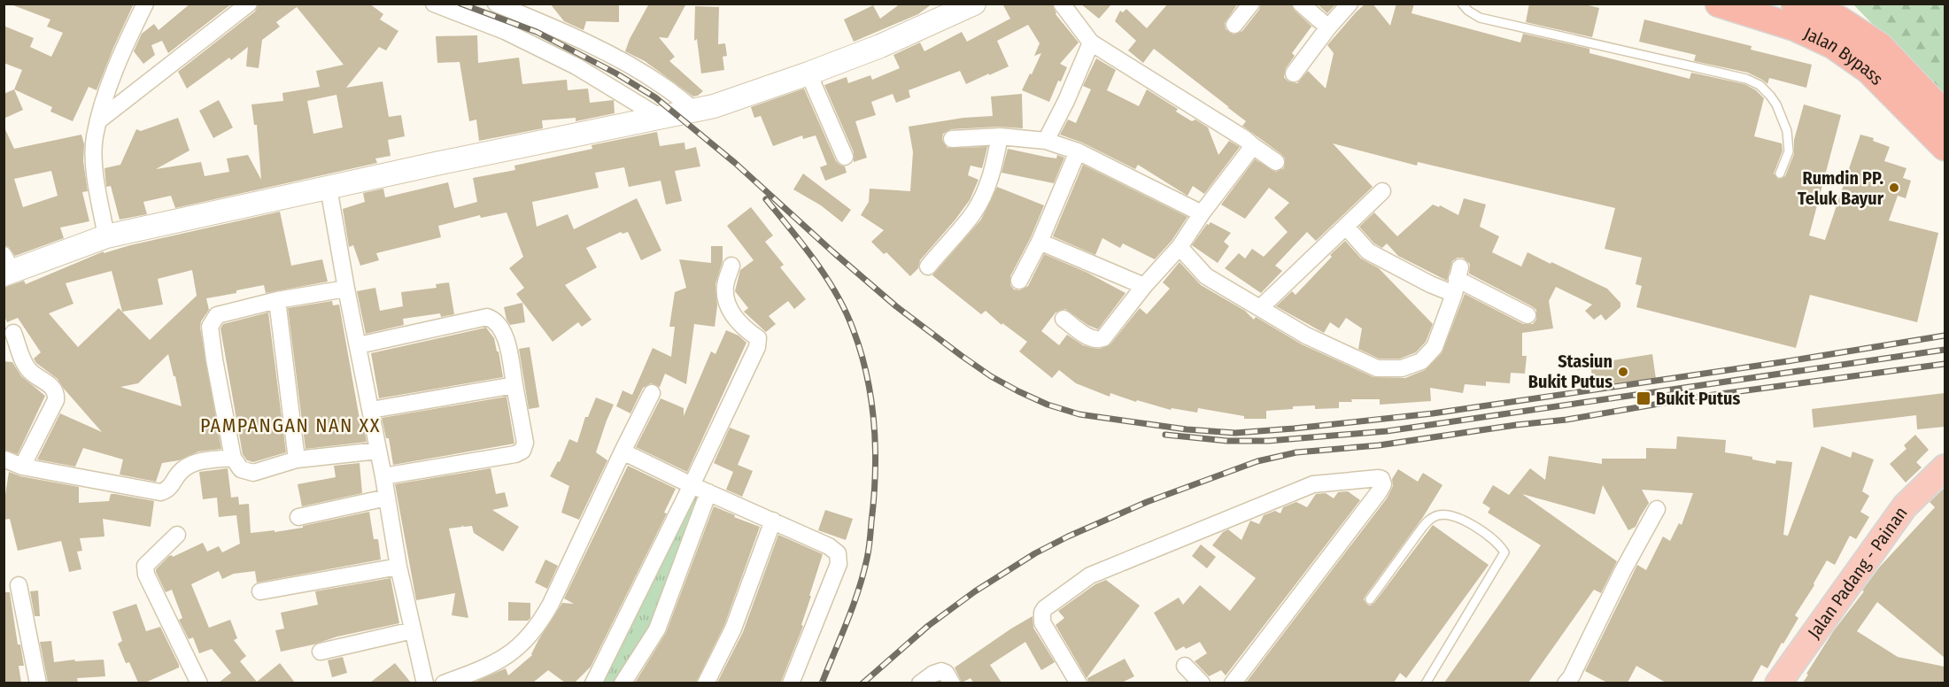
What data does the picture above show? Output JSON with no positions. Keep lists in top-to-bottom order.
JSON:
{
  "streets": {
    "highway": ["Jalan Bypass"],
    "main road": ["Jalan Padang - Painan"]
  },
  "districts": ["PAMPANGAN NAN XX"],
  "places": {
    "other": ["Rumdin PP. Teluk Bayur", "Stasiun Bukit Putus"],
    "transit": ["Bukit Putus"]
  }
}
